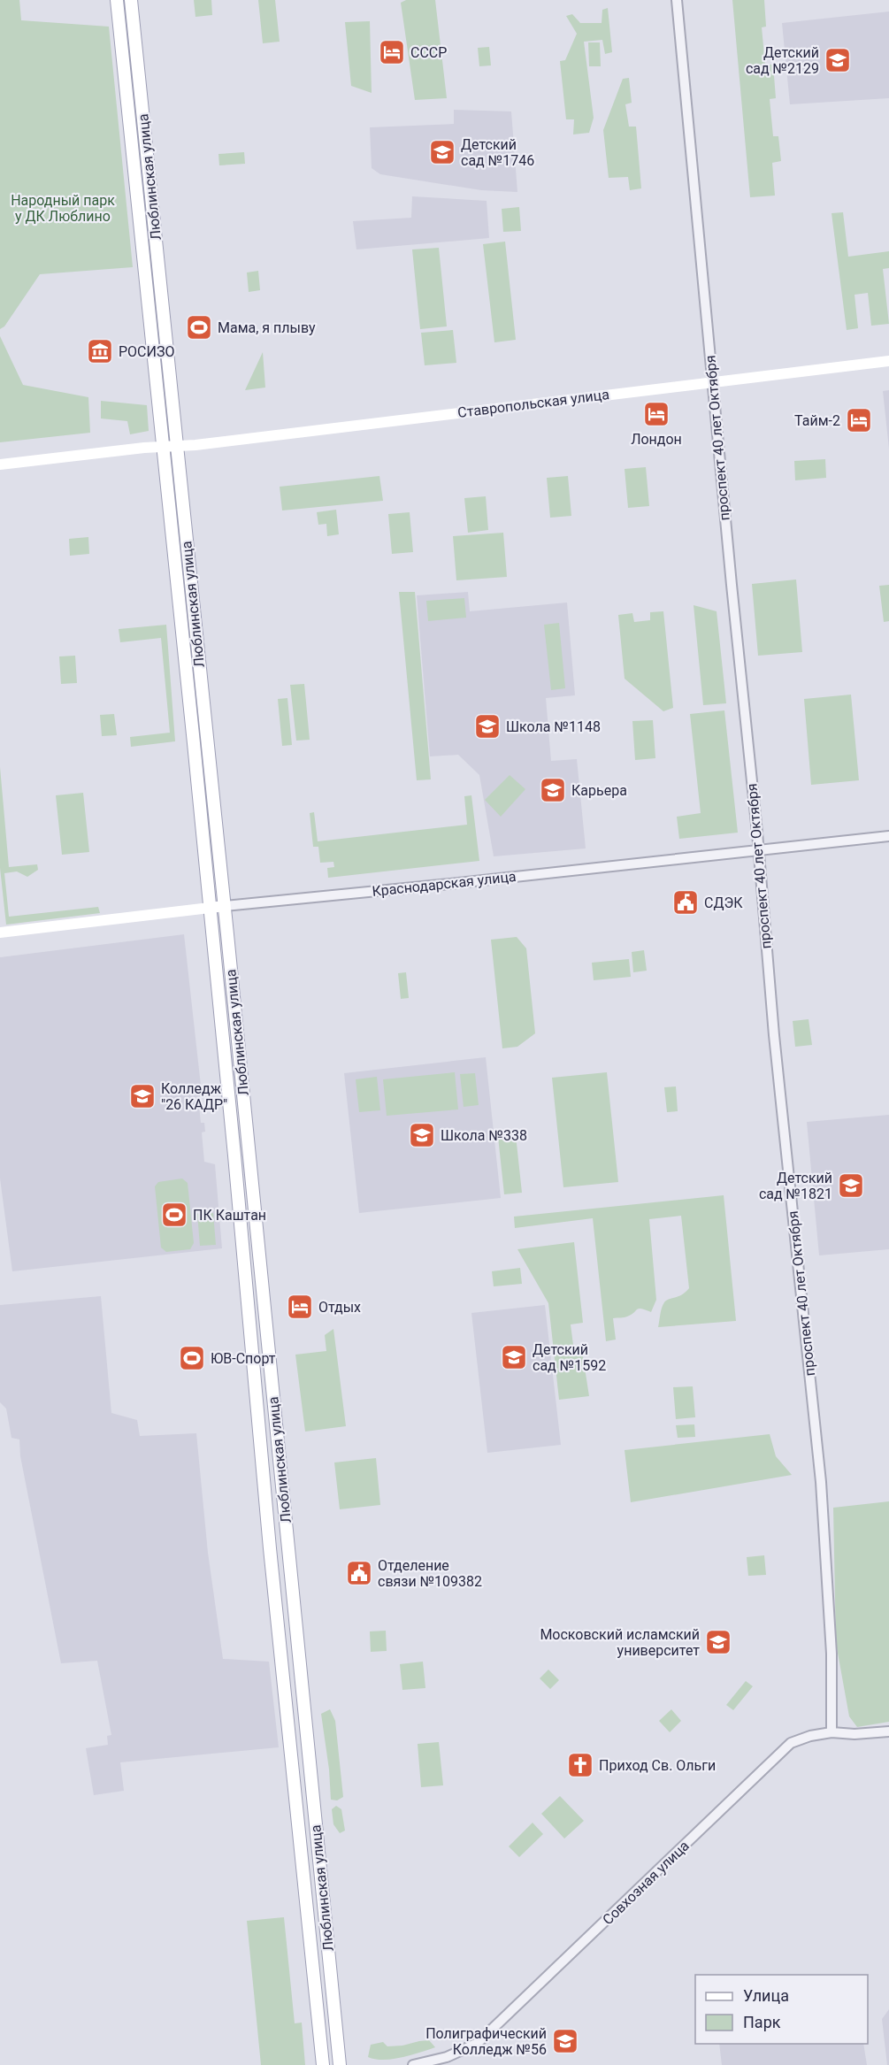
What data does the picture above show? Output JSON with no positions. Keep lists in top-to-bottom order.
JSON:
{
  "streets": {
    "main road": ["Люблинская улица", "Ставропольская улица", "Краснодарская улица"],
    "street": ["проспект 40 лет Октября", "Совхозная улица"]
  },
  "crossings": [
    ["Люблинская улица", "Ставропольская улица"],
    ["Люблинская улица", "Краснодарская улица"],
    ["Ставропольская улица", "проспект 40 лет Октября"],
    ["проспект 40 лет Октября", "Краснодарская улица"],
    ["проспект 40 лет Октября", "Совхозная улица"]
  ],
  "parks": ["Народный парк у ДК Люблино"],
  "places": {
    "hotel": [
      "СССР",
      "Лондон",
      "Тайм-2",
      "Отдых"
    ],
    "school or university": [
      "Детский сад №2129",
      "Детский сад №1746",
      "Школа №1148",
      "Карьера",
      "Колледж \"26 КАДР\"",
      "Школа №338",
      "Детский сад №1821",
      "Детский сад №1592",
      "Московский исламский университет",
      "Полиграфический Колледж №56"
    ],
    "sports": ["Мама, я плыву", "ПК Каштан", "ЮВ-Спорт"],
    "museum": ["РОСИЗО"],
    "public building": ["СДЭК", "Отделение связи №109382"],
    "church": ["Приход Св. Ольги"]
  },
  "legend": ["Улица", "Парк"]
}
